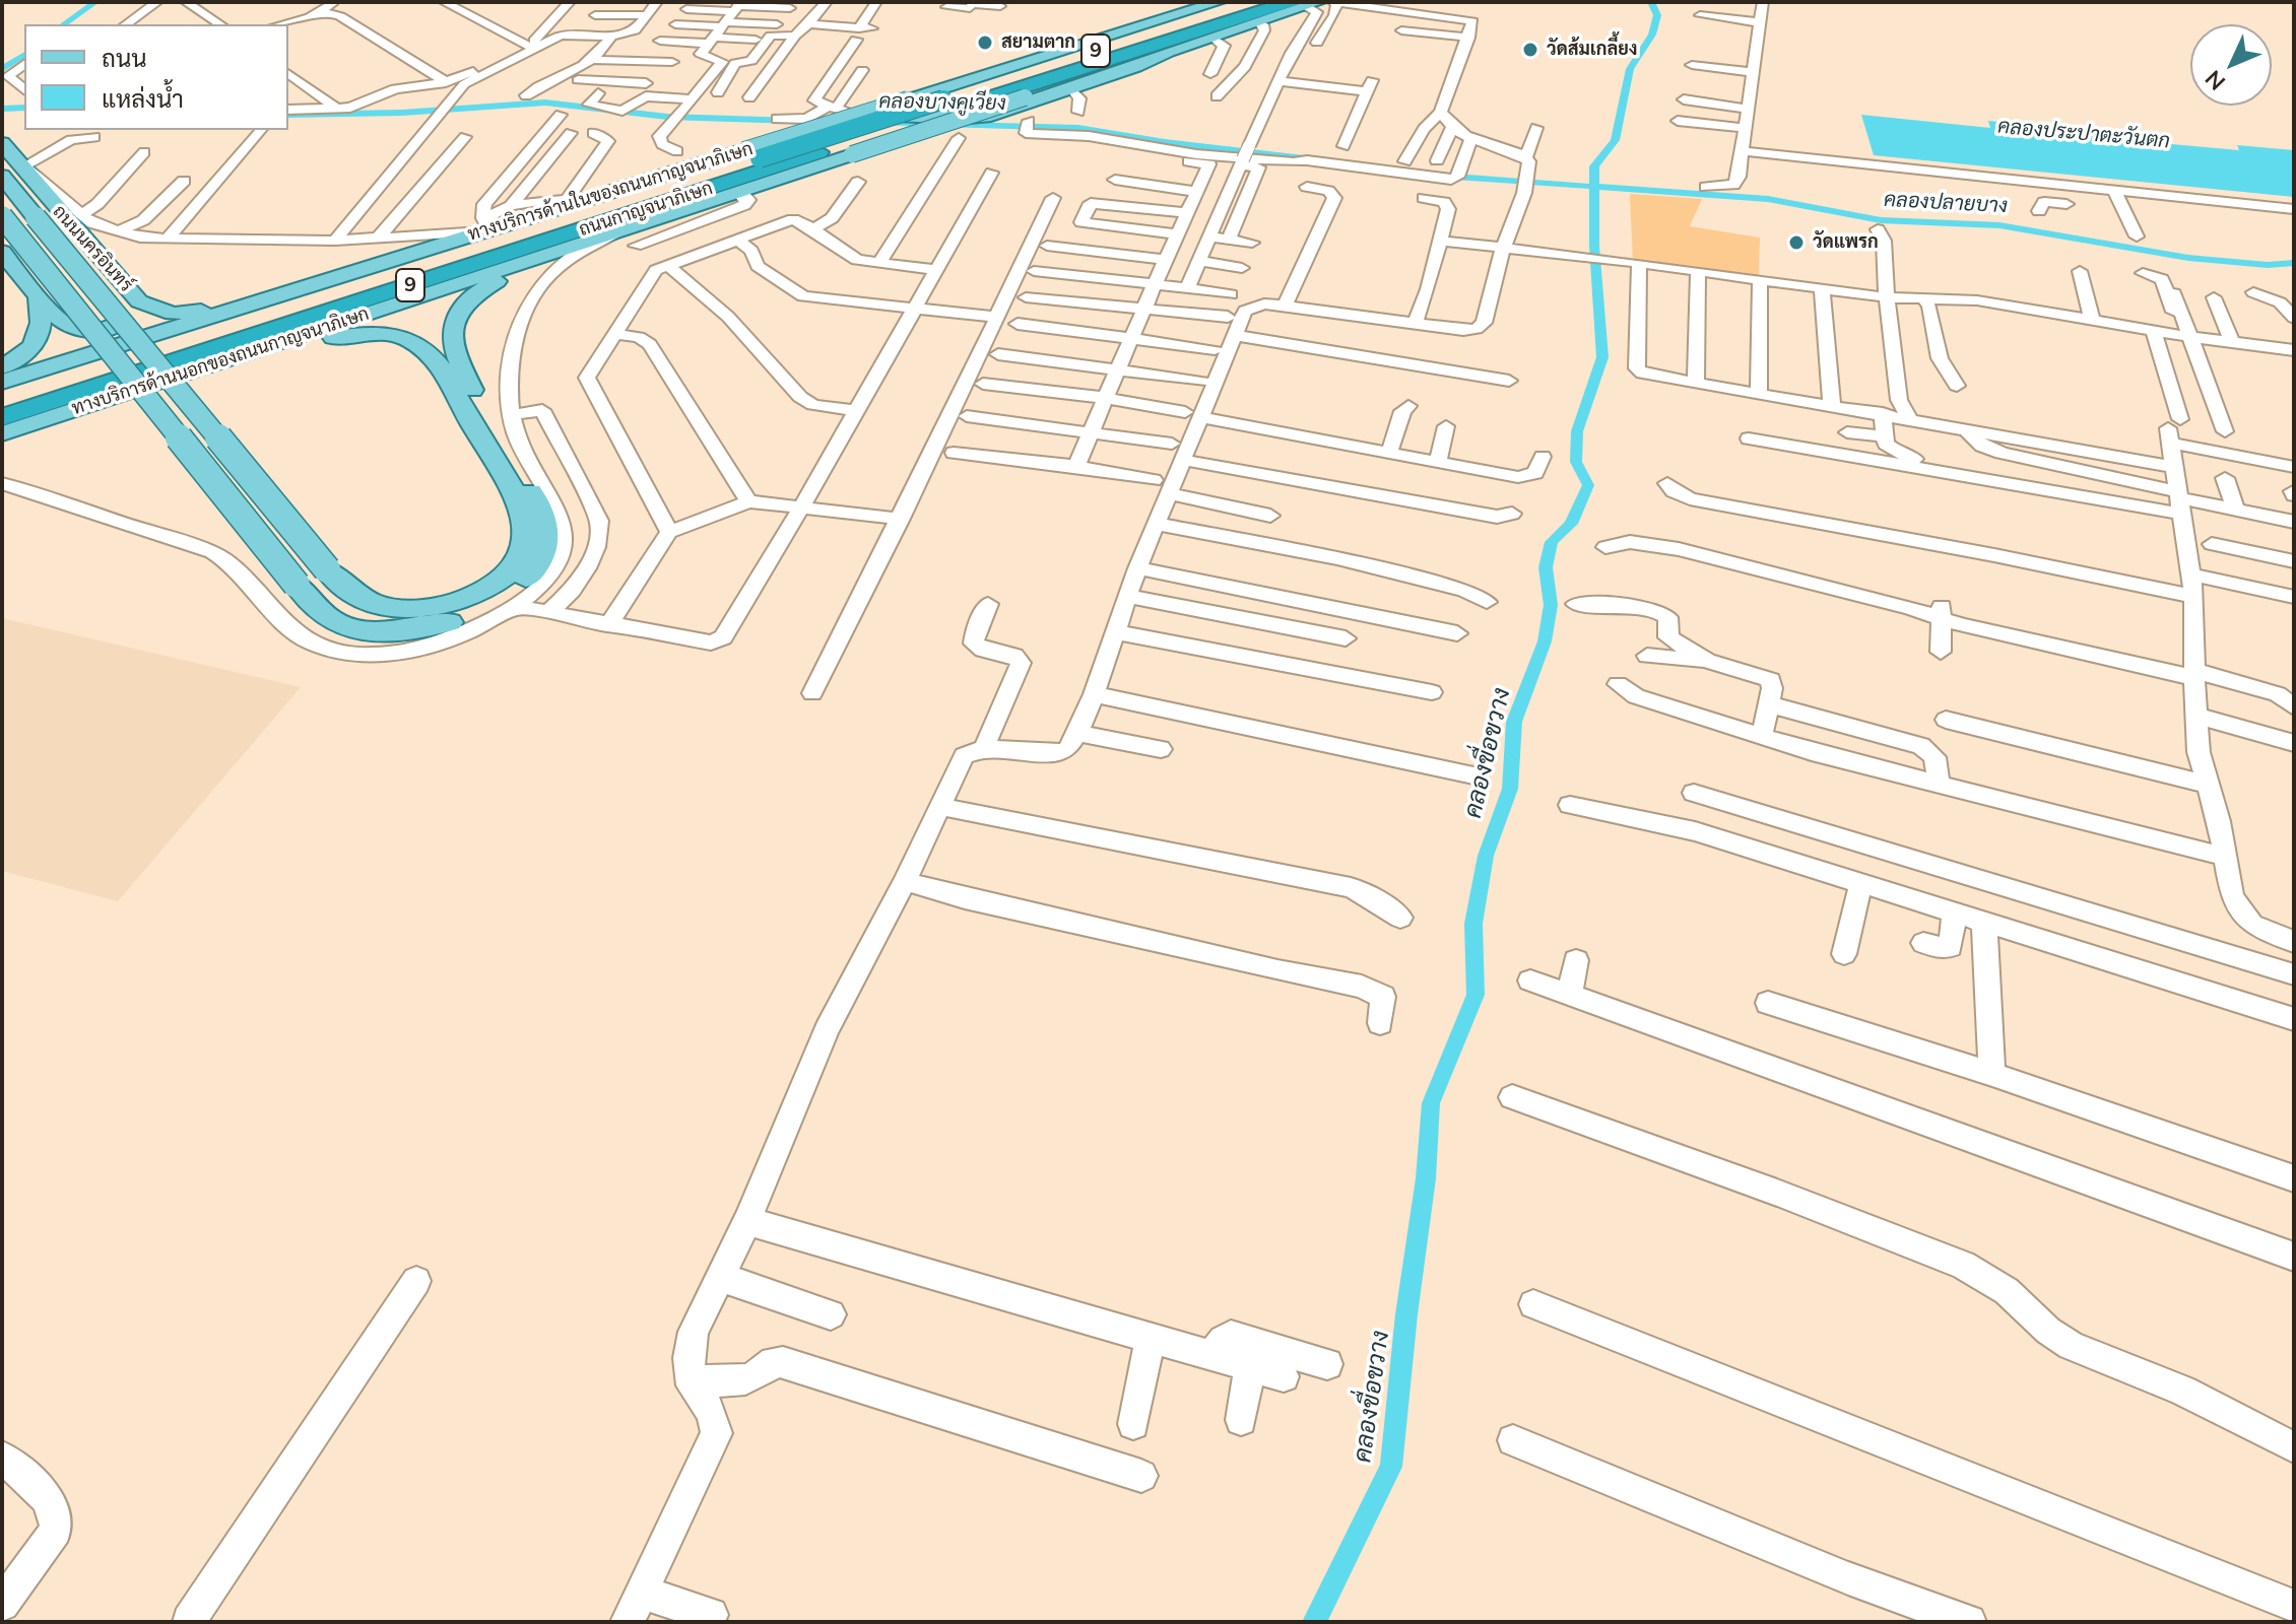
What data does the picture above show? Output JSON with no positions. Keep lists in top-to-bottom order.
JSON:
{
  "streets": {
    "highway": ["9", "ถนนกาญจนาภิเษก"],
    "main road": ["ทางบริการด้านในของถนนกาญจนาภิเษก", "ถนนนครอินทร์", "ทางบริการด้านนอกของถนนกาญจนาภิเษก"]
  },
  "crossings": [
    ["ทางบริการด้านในของถนนกาญจนาภิเษก", "ถนนกาญจนาภิเษก"],
    ["ทางบริการด้านในของถนนกาญจนาภิเษก", "ถนนนครอินทร์"],
    ["ถนนกาญจนาภิเษก", "ทางบริการด้านนอกของถนนกาญจนาภิเษก"],
    ["ถนนนครอินทร์", "ทางบริการด้านนอกของถนนกาญจนาภิเษก"]
  ],
  "water": [
    "คลองบางคูเวียง",
    "คลองประปาตะวันตก",
    "คลองปลายบาง",
    "คลองขื่อขวาง"
  ],
  "places": ["สยามตาก", "วัดส้มเกลี้ยง", "วัดแพรก"],
  "legend": ["ถนน", "แหล่งน้ำ"],
  "north": "bottom left"
}
